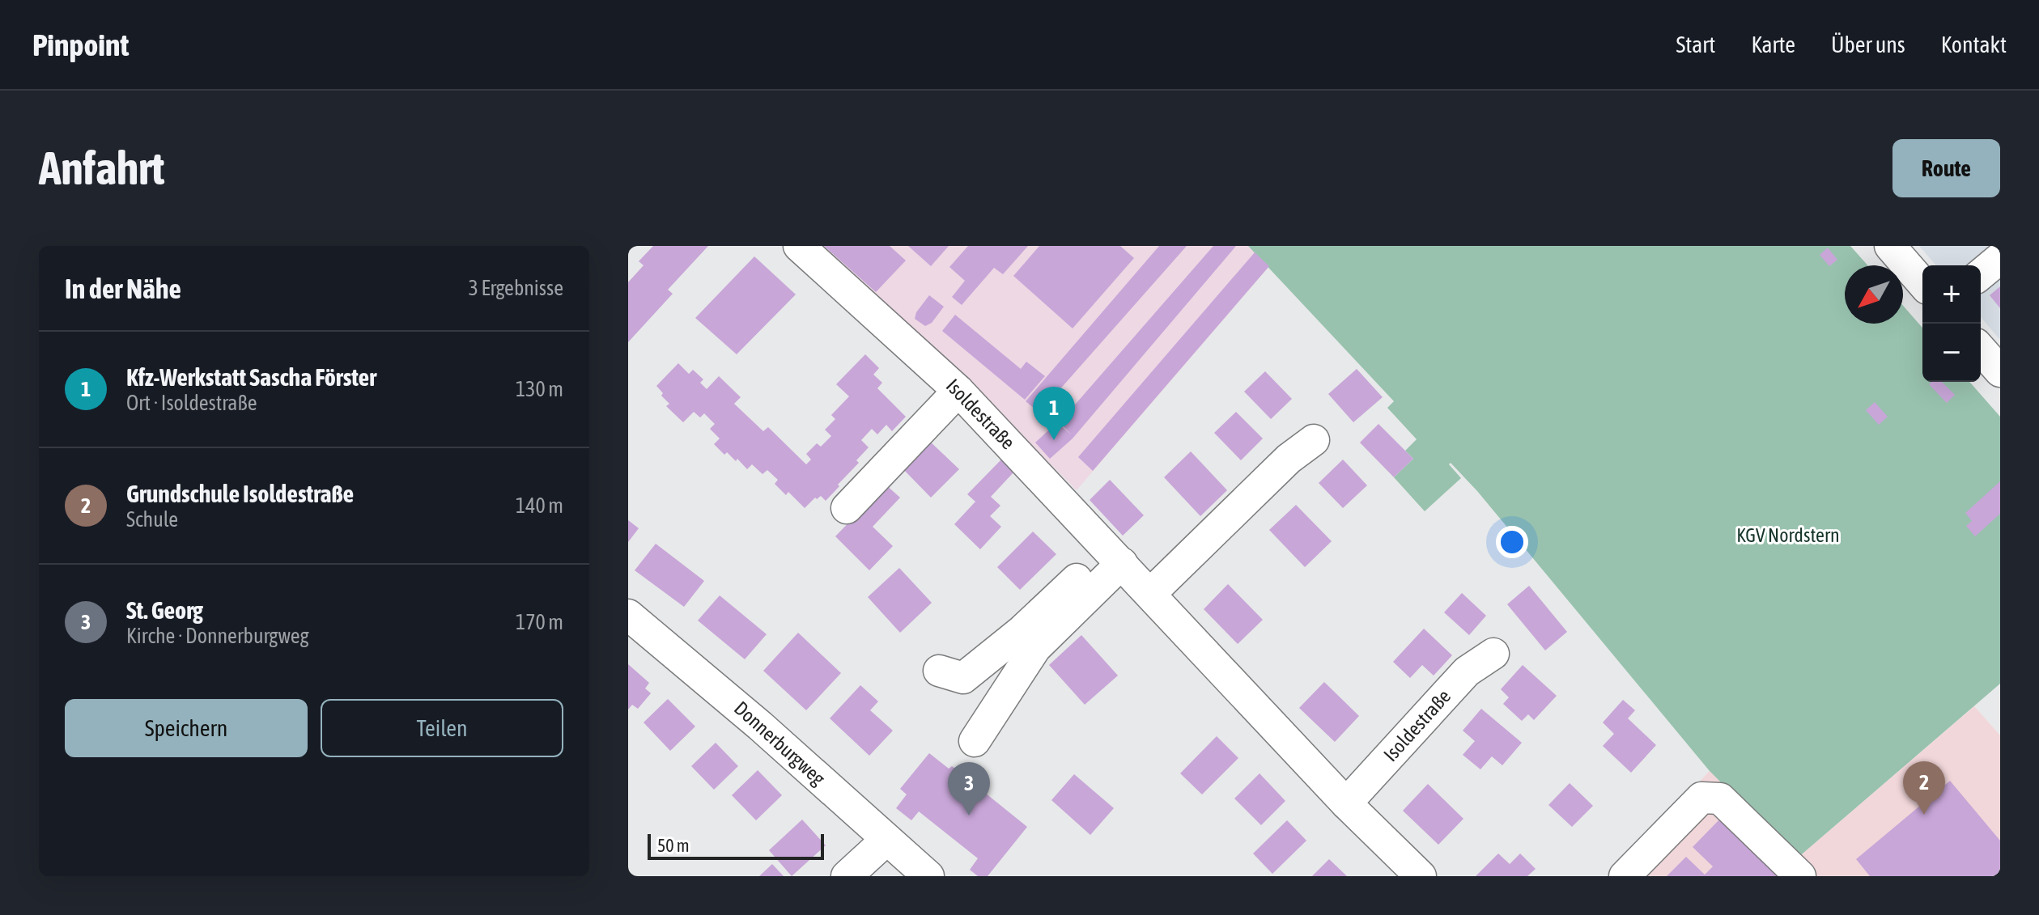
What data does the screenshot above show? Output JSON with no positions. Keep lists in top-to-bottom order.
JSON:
{
  "streets": {
    "street": ["Isoldestraße", "Donnerburgweg"]
  },
  "parks": ["KGV Nordstern"],
  "scale_bar": "50 m",
  "north": "bottom left",
  "page": {
    "header": "Pinpoint",
    "nav": [
      "Start",
      "Karte",
      "Über uns",
      "Kontakt"
    ],
    "buttons": [
      "Route",
      ["Speichern", "Teilen"]
    ],
    "title": "Anfahrt",
    "heading": ["In der Nähe", "3 Ergebnisse"],
    "map_buttons": ["+", "−"],
    "list": [
      {
        "mark": "1",
        "name": "Kfz-Werkstatt Sascha Förster",
        "note": "Ort · Isoldestraße",
        "value": "130 m"
      },
      {
        "mark": "2",
        "name": "Grundschule Isoldestraße",
        "note": "Schule",
        "value": "140 m"
      },
      {
        "mark": "3",
        "name": "St. Georg",
        "note": "Kirche · Donnerburgweg",
        "value": "170 m"
      }
    ],
    "pins": ["1", "2", "3"],
    "scale": "50 m"
  }
}
